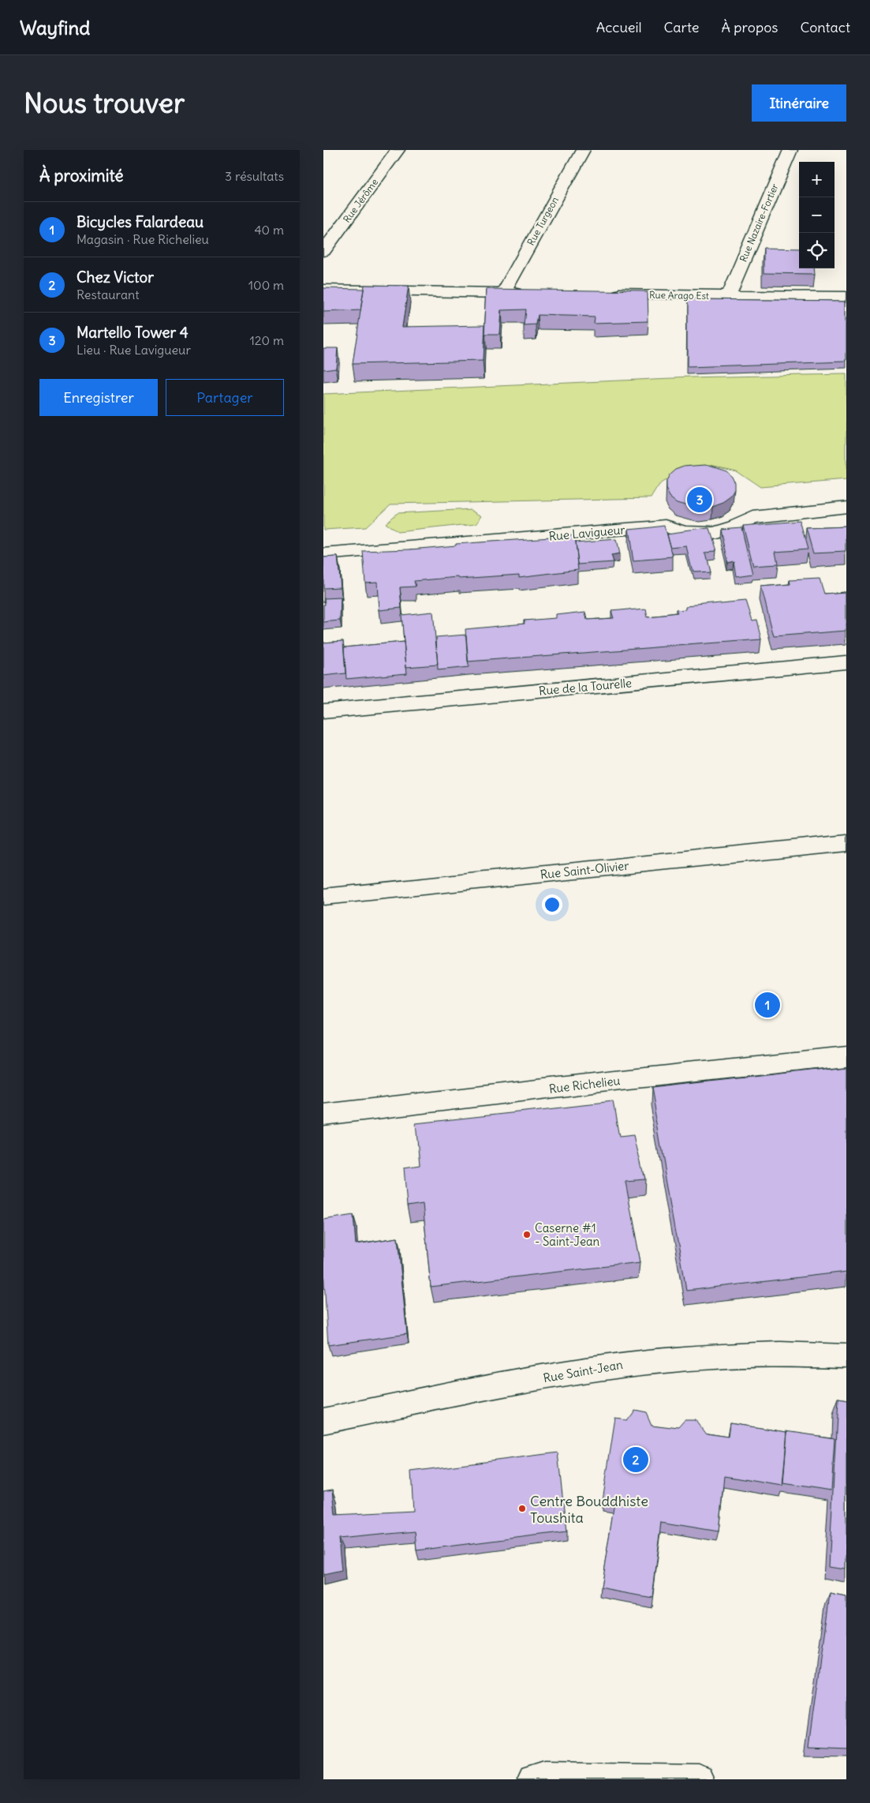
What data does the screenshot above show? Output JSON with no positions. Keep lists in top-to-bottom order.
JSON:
{
  "streets": {
    "street": [
      "Rue Jérôme",
      "Rue Turgeon",
      "Rue Nazaire-Fortier",
      "Rue Arago Est",
      "Rue Lavigueur",
      "Rue de la Tourelle",
      "Rue Saint-Olivier",
      "Rue Richelieu",
      "Rue Saint-Jean"
    ]
  },
  "crossings": [
    ["Rue Nazaire-Fortier", "Rue Arago Est"]
  ],
  "places": ["Caserne #1 - Saint-Jean", "Centre Bouddhiste Toushita"],
  "page": {
    "header": "Wayfind",
    "nav": [
      "Accueil",
      "Carte",
      "À propos",
      "Contact"
    ],
    "buttons": [
      "Itinéraire",
      ["Enregistrer", "Partager"]
    ],
    "title": "Nous trouver",
    "heading": ["À proximité", "3 résultats"],
    "map_buttons": ["+", "−"],
    "list": [
      {
        "mark": "1",
        "name": "Bicycles Falardeau",
        "note": "Magasin · Rue Richelieu",
        "value": "40 m"
      },
      {
        "mark": "2",
        "name": "Chez Victor",
        "note": "Restaurant",
        "value": "100 m"
      },
      {
        "mark": "3",
        "name": "Martello Tower 4",
        "note": "Lieu · Rue Lavigueur",
        "value": "120 m"
      }
    ],
    "pins": ["3", "1", "2"]
  }
}
